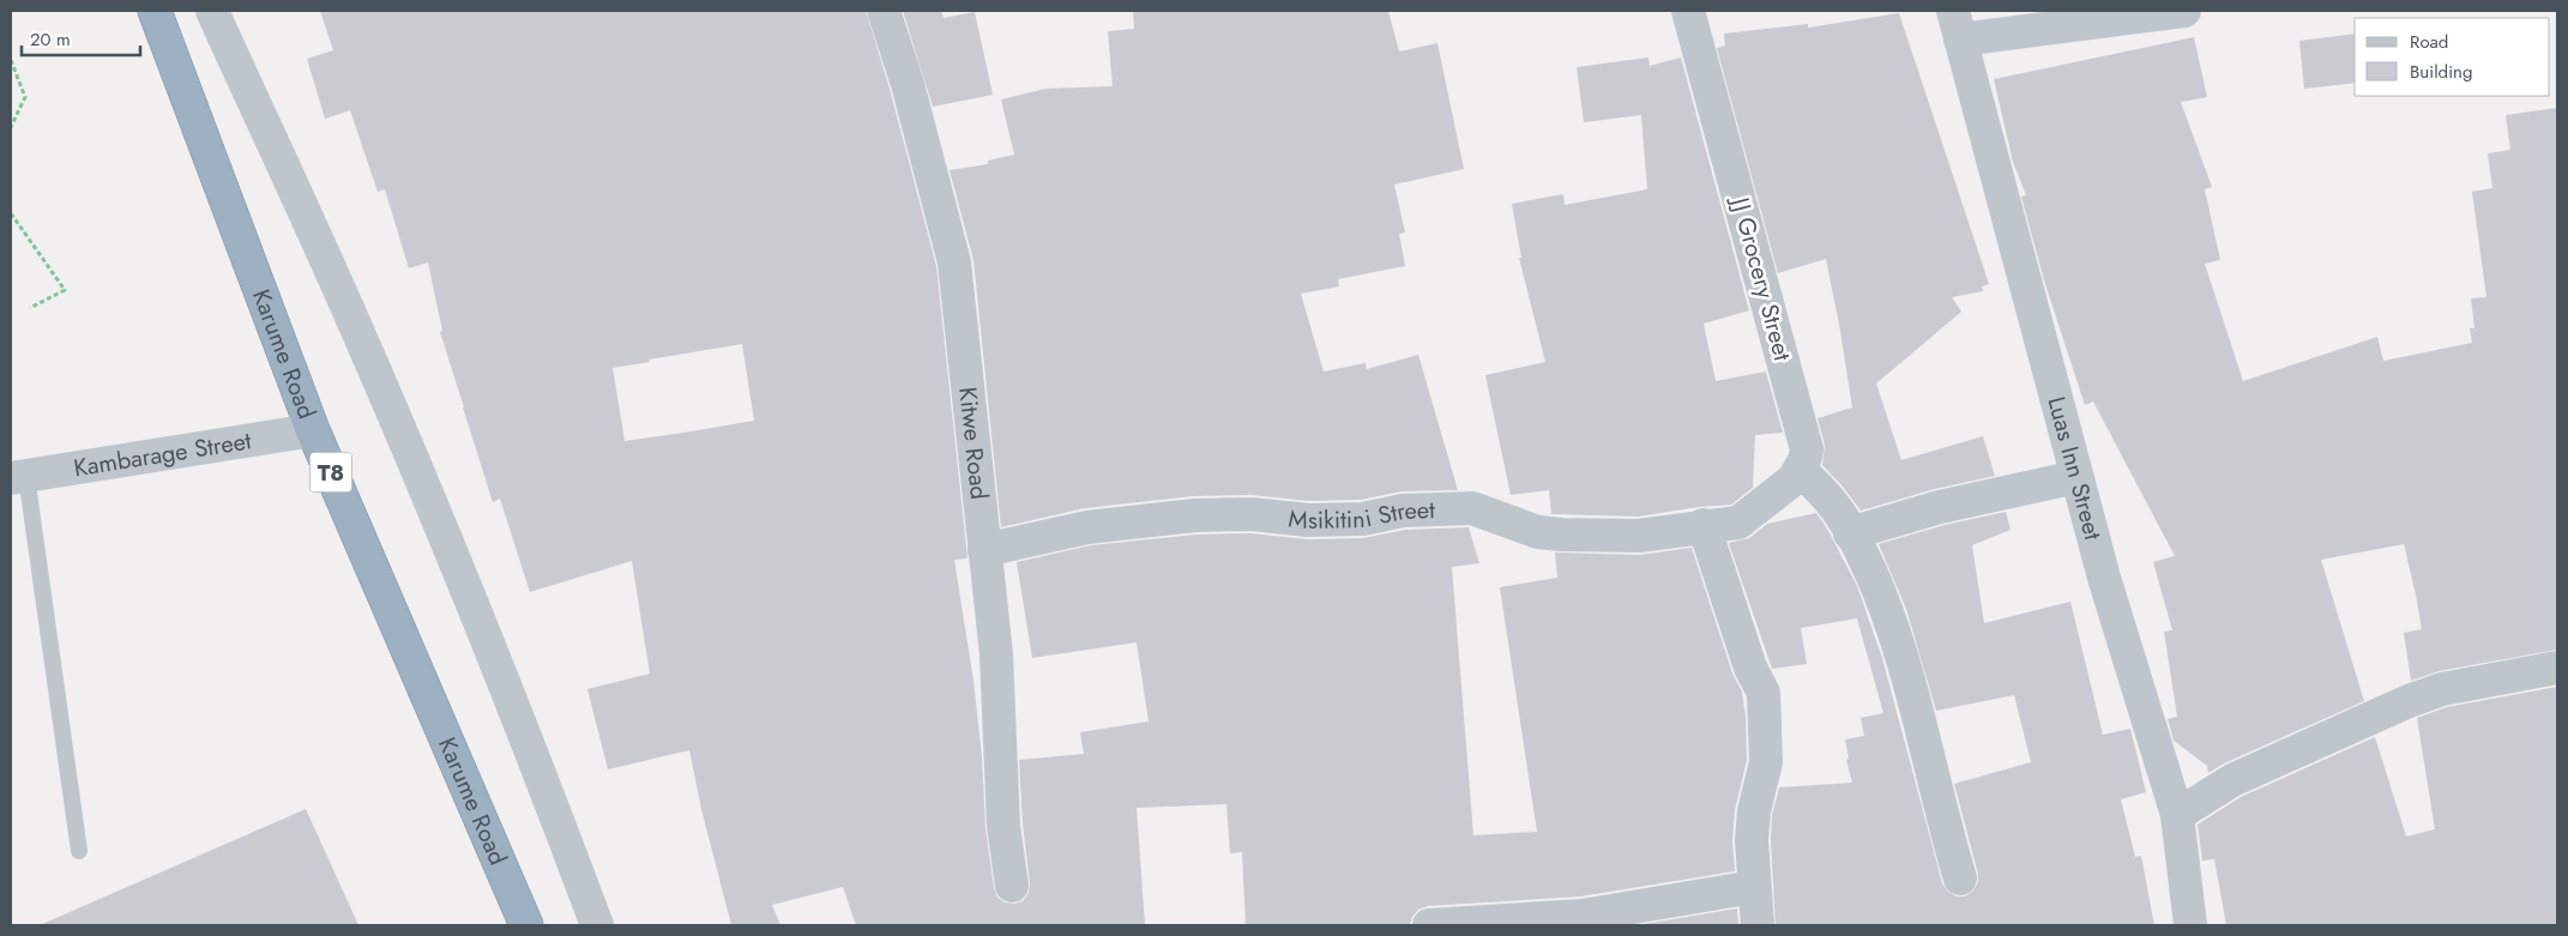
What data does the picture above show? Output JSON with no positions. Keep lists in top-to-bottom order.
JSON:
{
  "streets": {
    "highway": ["Karume Road", "T8"],
    "street": [
      "JJ Grocery Street",
      "Kitwe Road",
      "Kambarage Street",
      "Luas Inn Street",
      "Msikitini Street"
    ]
  },
  "crossings": [
    ["JJ Grocery Street", "Msikitini Street"],
    ["Karume Road", "Kambarage Street"],
    ["Kitwe Road", "Msikitini Street"]
  ],
  "legend": ["Road", "Building"],
  "scale_bar": "20 m"
}
